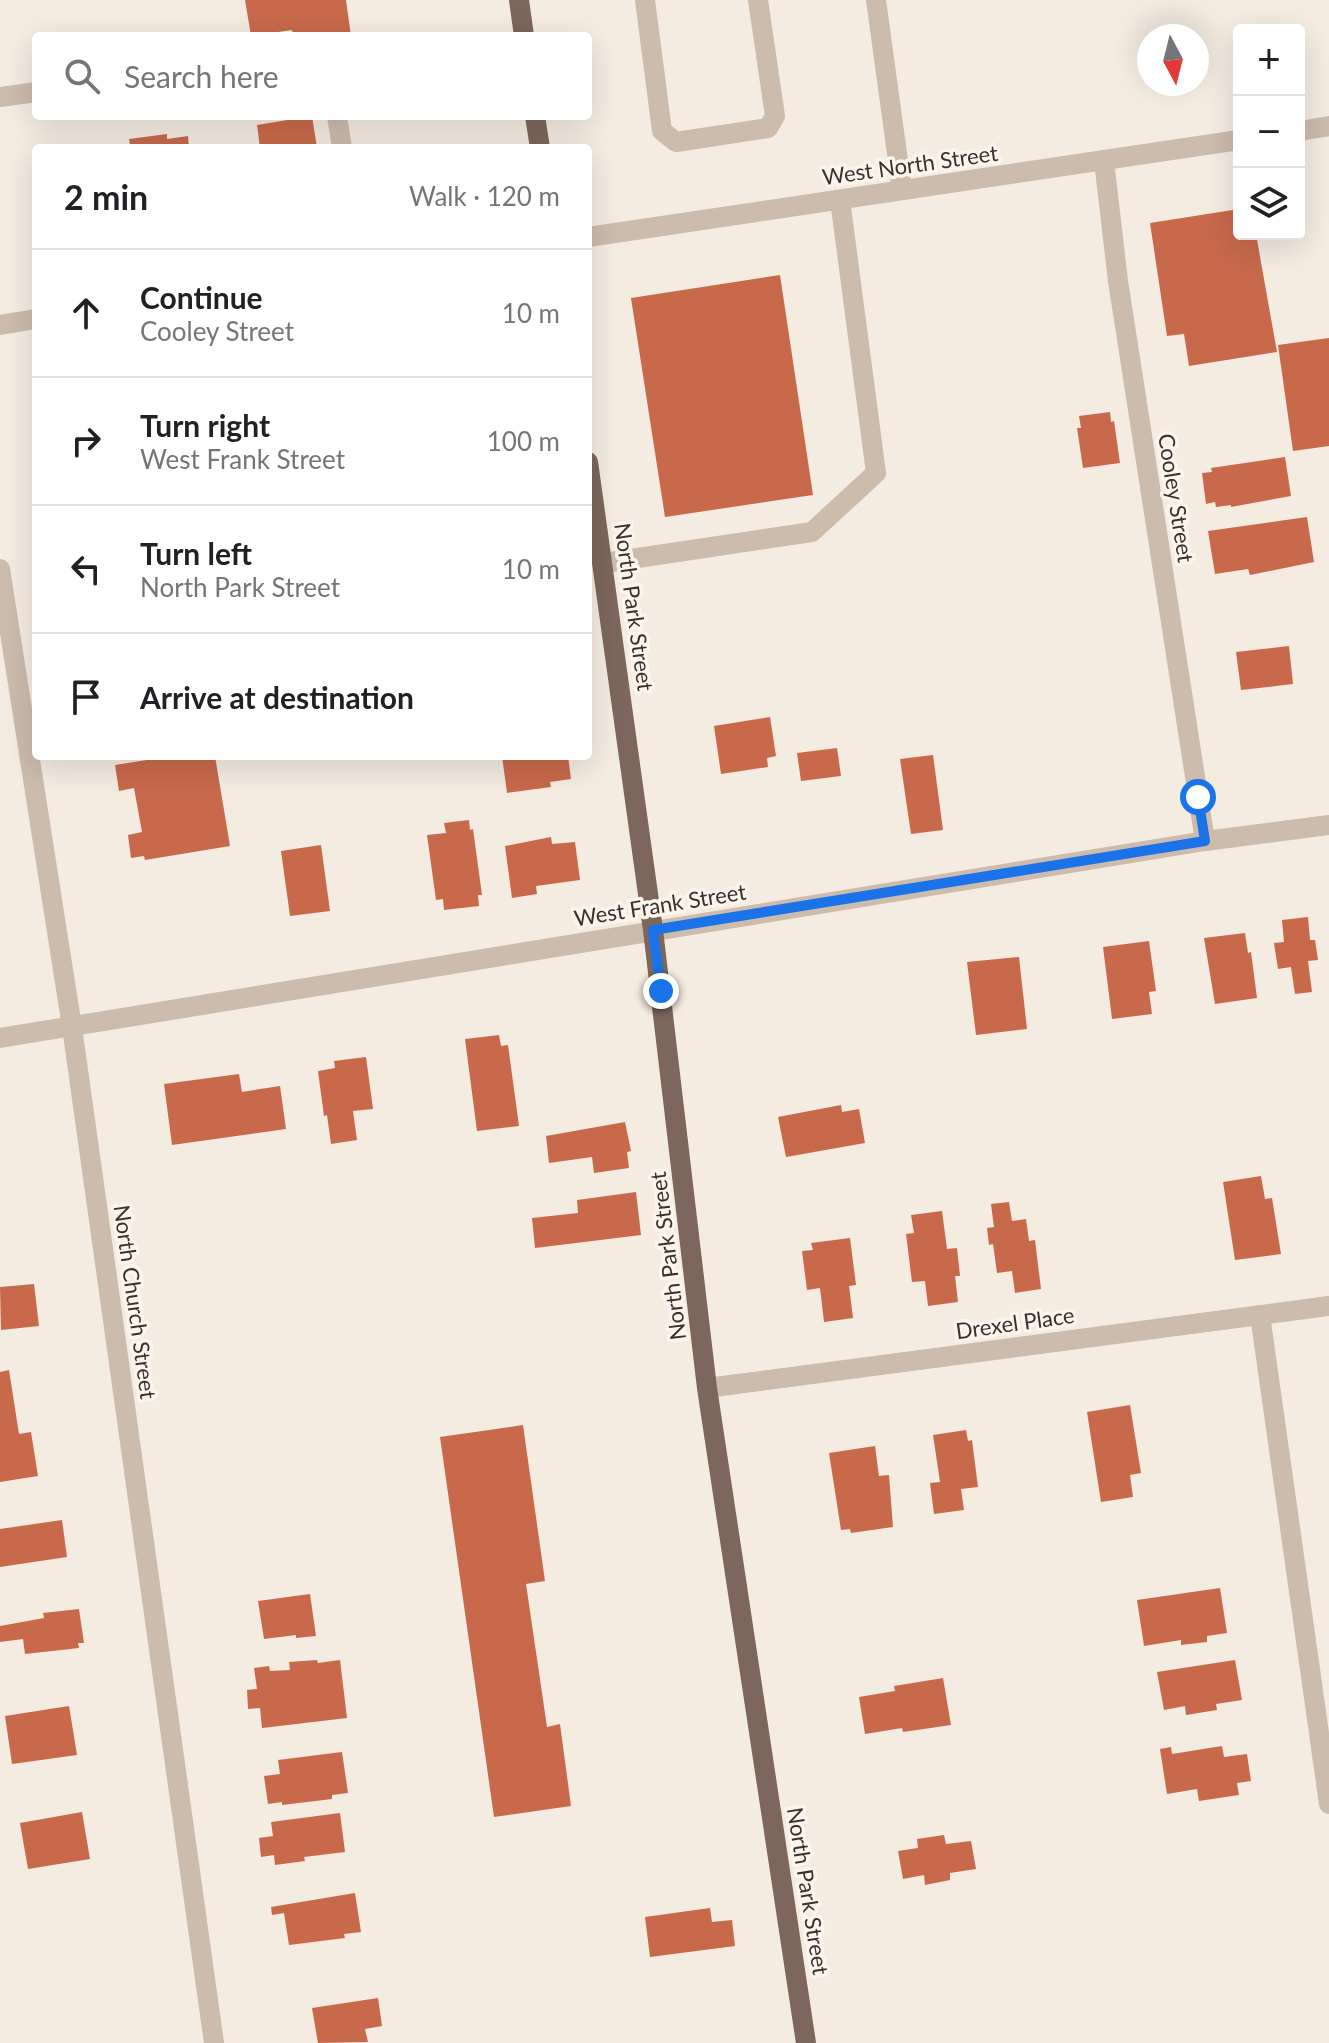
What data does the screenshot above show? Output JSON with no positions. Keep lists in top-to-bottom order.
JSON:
{
  "streets": {
    "main road": ["North Park Street"],
    "street": [
      "West North Street",
      "Cooley Street",
      "West Frank Street",
      "North Church Street",
      "Drexel Place"
    ]
  },
  "crossings": [
    ["West North Street", "Cooley Street"],
    ["Cooley Street", "West Frank Street"],
    ["North Park Street", "West Frank Street"],
    ["North Park Street", "Drexel Place"],
    ["West Frank Street", "North Church Street"]
  ],
  "north": "bottom",
  "page": {
    "map_buttons": ["+", "−"],
    "search": "Search here",
    "heading": ["2 min", "Walk · 120 m"],
    "list": [
      ["Continue", "Cooley Street", "10 m"],
      ["Turn right", "West Frank Street", "100 m"],
      ["Turn left", "North Park Street", "10 m"],
      "Arrive at destination"
    ]
  }
}
